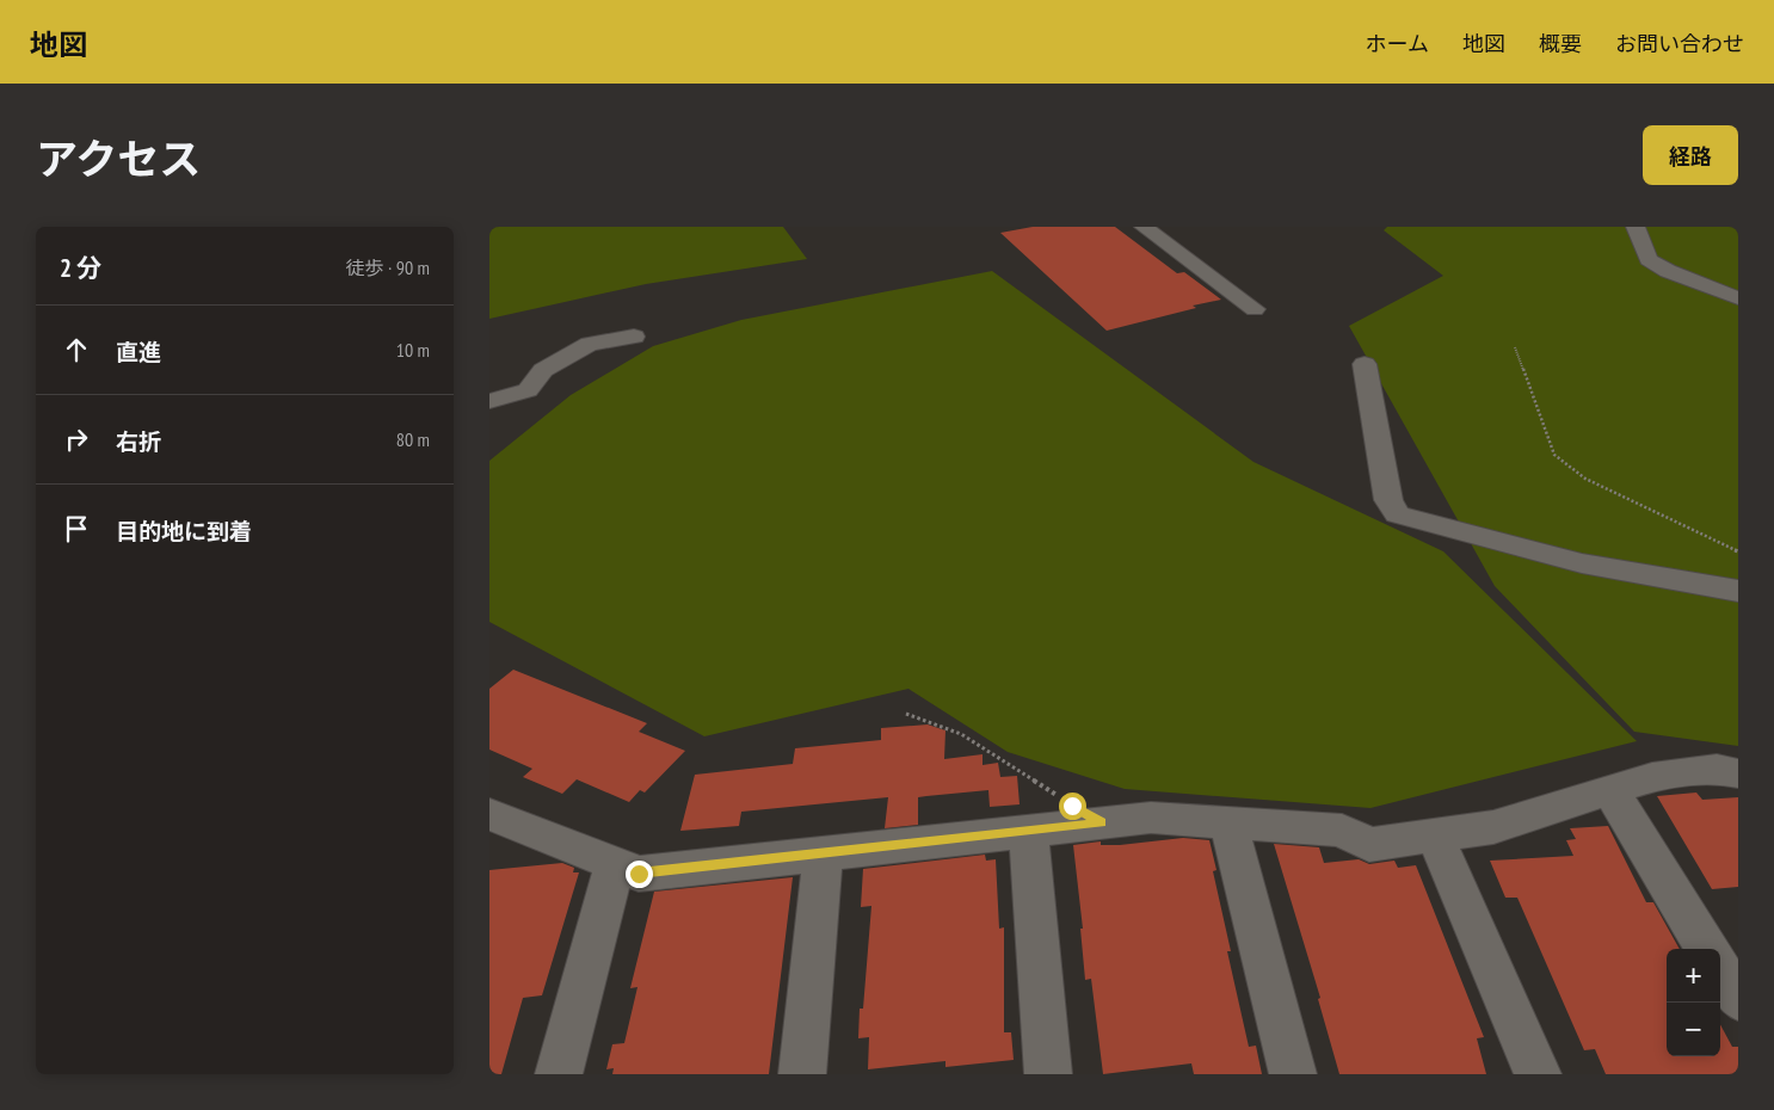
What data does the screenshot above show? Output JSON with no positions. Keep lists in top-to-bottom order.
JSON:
{
  "page": {
    "header": "地図",
    "nav": [
      "ホーム",
      "地図",
      "概要",
      "お問い合わせ"
    ],
    "title": "アクセス",
    "buttons": "経路",
    "heading": ["2 分", "徒歩 · 90 m"],
    "list": [
      ["直進", "10 m"],
      ["右折", "80 m"],
      "目的地に到着"
    ],
    "map_buttons": ["+", "−"]
  }
}
